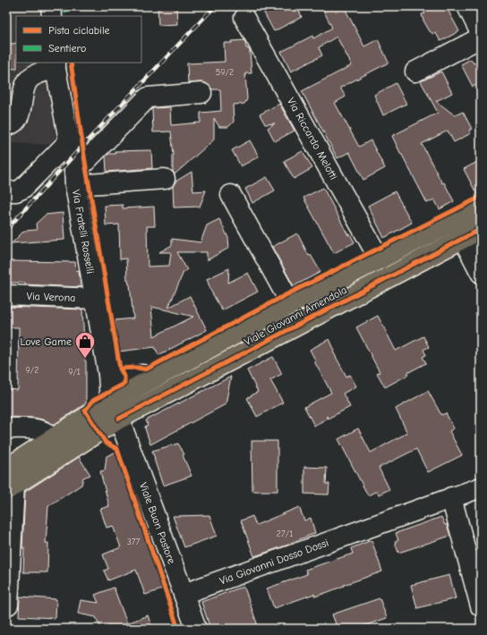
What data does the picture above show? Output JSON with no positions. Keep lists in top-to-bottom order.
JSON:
{
  "streets": {
    "main road": ["Viale Giovanni Amendola"],
    "street": [
      "Via Riccardo Melotti",
      "Via Fratelli Rosselli",
      "Via Verona",
      "Viale Buon Pastore",
      "Via Giovanni Dosso Dossi"
    ]
  },
  "crossings": [
    ["Via Riccardo Melotti", "Viale Giovanni Amendola"],
    ["Via Fratelli Rosselli", "Via Verona"],
    ["Via Fratelli Rosselli", "Viale Giovanni Amendola"],
    ["Via Fratelli Rosselli", "Viale Buon Pastore"],
    ["Viale Giovanni Amendola", "Viale Buon Pastore"],
    ["Viale Buon Pastore", "Via Giovanni Dosso Dossi"]
  ],
  "places": {
    "shop": ["Love Game"]
  },
  "house_numbers": [
    "59/2",
    "9/2",
    "9/1",
    "27/1",
    "377"
  ],
  "legend": ["Pista ciclabile", "Sentiero"]
}
